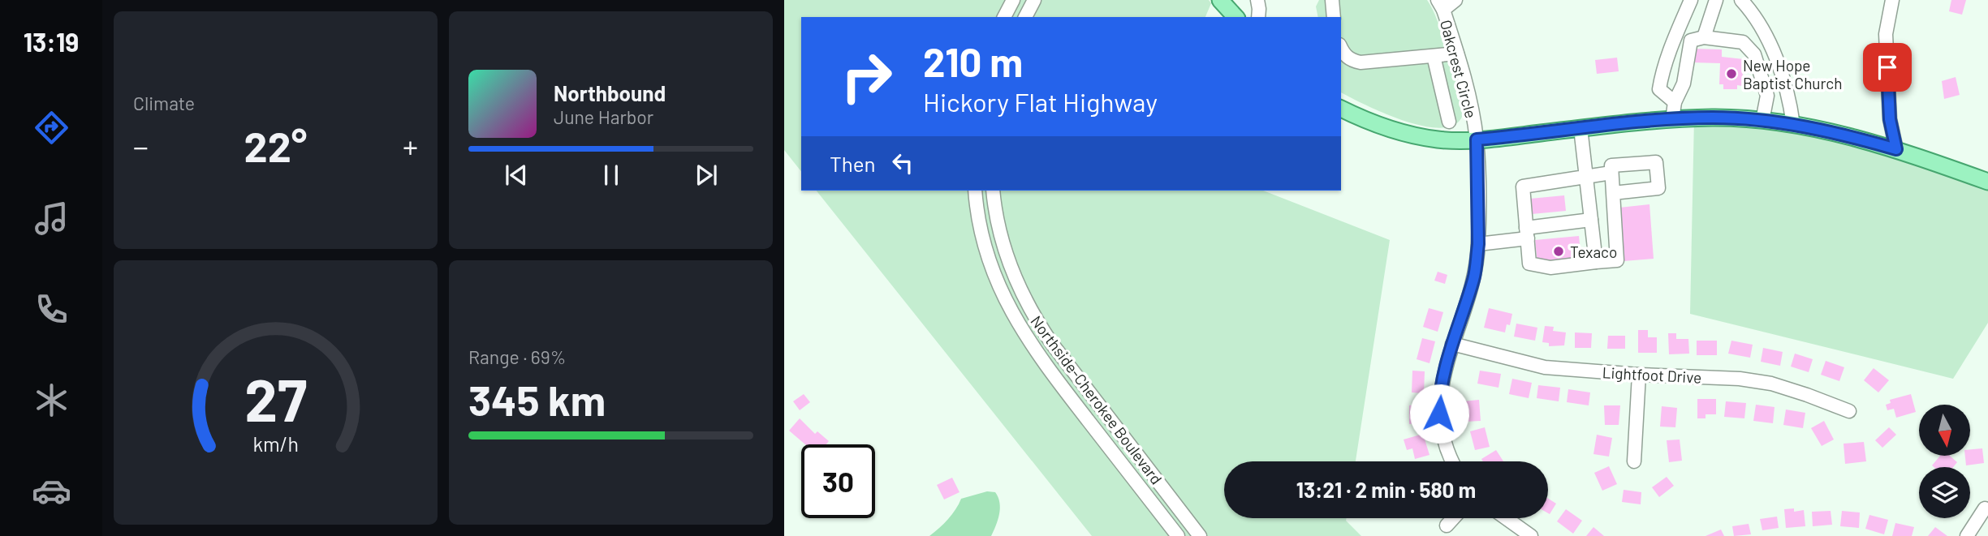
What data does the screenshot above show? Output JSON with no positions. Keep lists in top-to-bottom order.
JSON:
{
  "streets": {
    "street": ["Oakcrest Circle", "Lightfoot Drive", "Northside-Cherokee Boulevard"]
  },
  "crossings": [
    ["Oakcrest Circle", "Lightfoot Drive"]
  ],
  "places": ["New Hope Baptist Church", "Texaco"],
  "north": "bottom",
  "page": {
    "tabs": "13:19",
    "tile": [
      "Climate",
      ["Range · 69%", "345 km"]
    ],
    "turn": ["210 m", "Hickory Flat Highway"],
    "song": ["Northbound", "June Harbor"],
    "heat": ["−", "22°", "+"],
    "then": "Then",
    "limit": "30",
    "trip": "13:21 · 2 min · 580 m",
    "gauge": ["27", "km/h"]
  }
}
